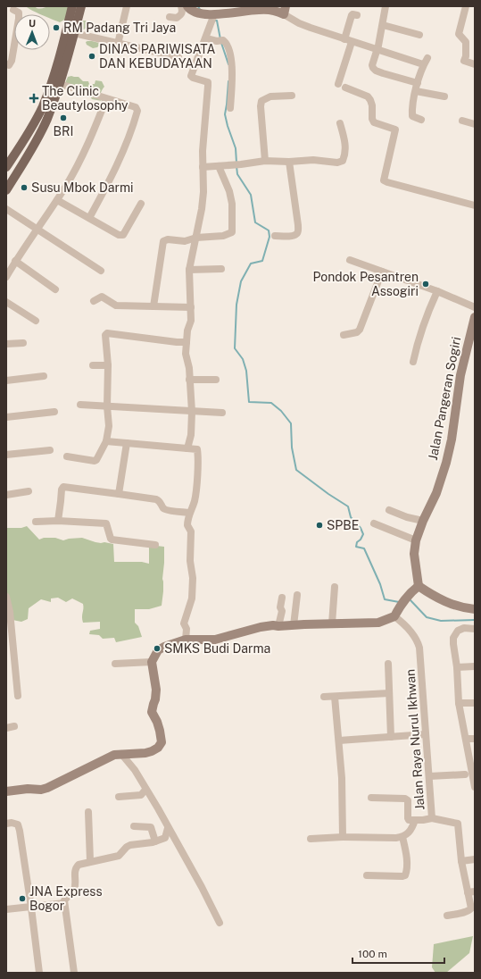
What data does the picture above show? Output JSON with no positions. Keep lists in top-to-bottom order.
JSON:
{
  "streets": {
    "street": ["Jalan Pangeran Sogiri", "Jalan Raya Nurul Ikhwan"]
  },
  "places": {
    "other": [
      "RM Padang Tri Jaya",
      "DINAS PARIWISATA DAN KEBUDAYAAN",
      "BRI",
      "Susu Mbok Darmi",
      "Pondok Pesantren Assogiri",
      "SPBE",
      "SMKS Budi Darma",
      "JNA Express Bogor"
    ],
    "health": ["The Clinic Beautylosophy"]
  },
  "scale_bar": "100 m",
  "north": "top"
}
